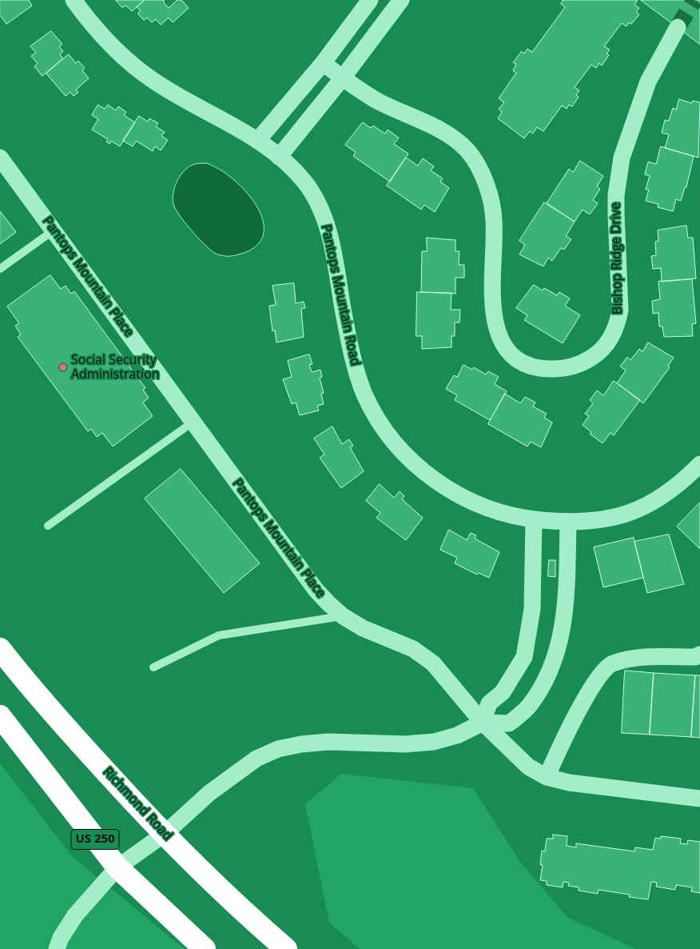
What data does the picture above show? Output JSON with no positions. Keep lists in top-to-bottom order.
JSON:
{
  "streets": {
    "highway": ["Richmond Road", "US 250"],
    "street": ["Bishop Ridge Drive", "Pantops Mountain Place", "Pantops Mountain Road"]
  },
  "places": ["Social Security Administration"]
}
